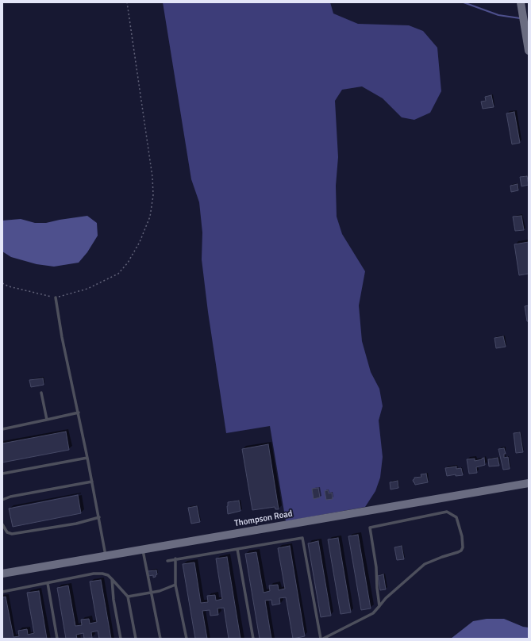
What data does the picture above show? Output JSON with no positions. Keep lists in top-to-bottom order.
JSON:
{
  "streets": {
    "main road": ["Thompson Road"]
  }
}
